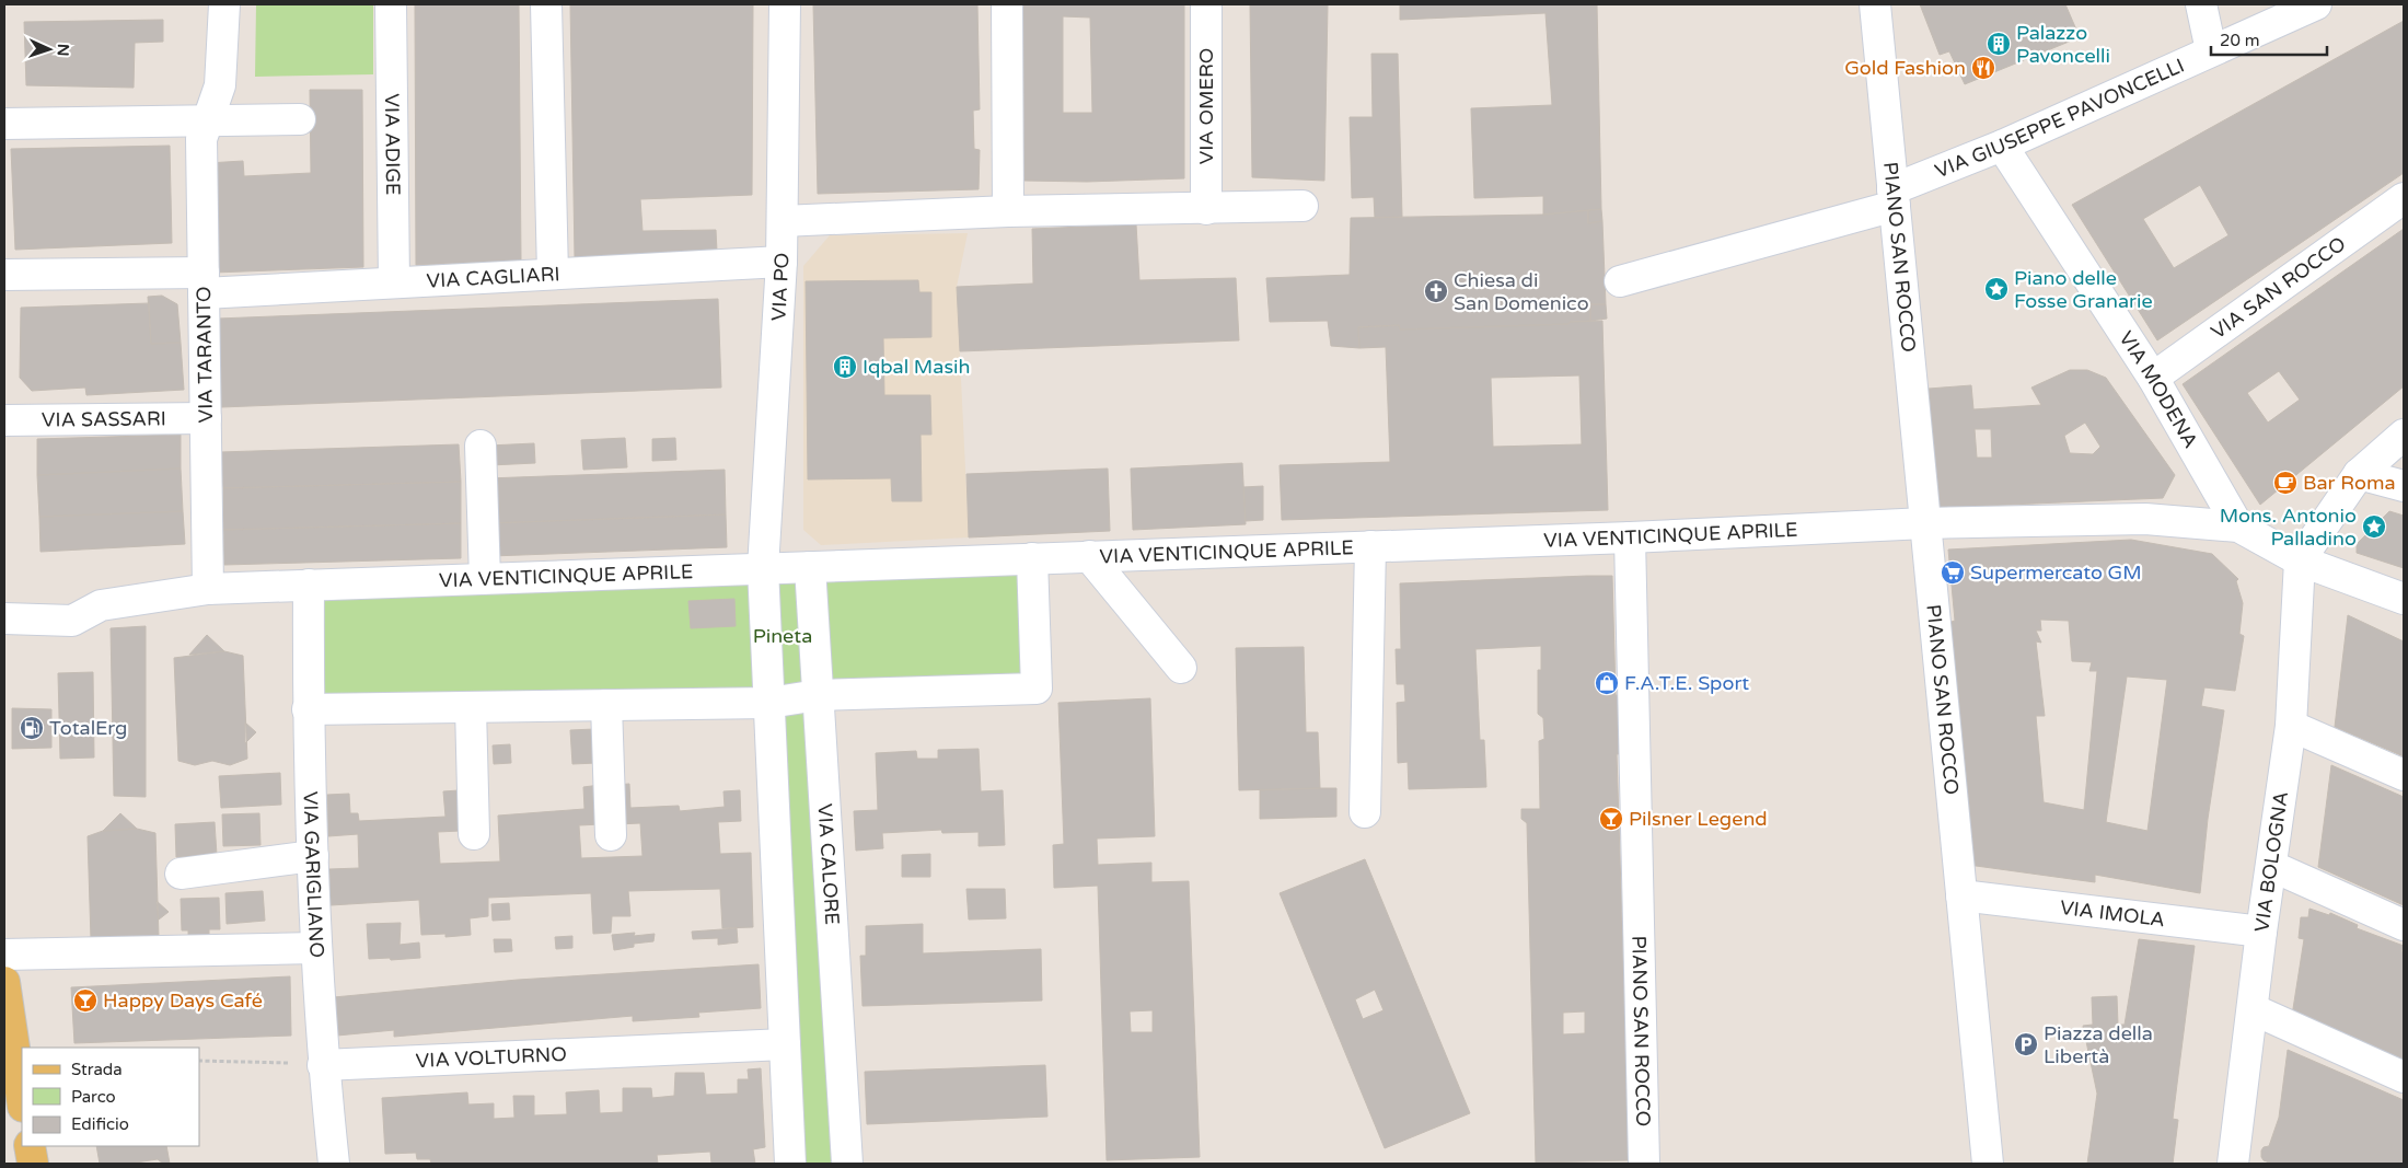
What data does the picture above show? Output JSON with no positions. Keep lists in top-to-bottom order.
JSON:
{
  "streets": {
    "street": [
      "VIA OMERO",
      "VIA GIUSEPPE PAVONCELLI",
      "VIA ADIGE",
      "PIANO SAN ROCCO",
      "VIA CAGLIARI",
      "VIA PO",
      "VIA SAN ROCCO",
      "VIA TARANTO",
      "VIA MODENA",
      "VIA SASSARI",
      "VIA VENTICINQUE APRILE",
      "VIA BOLOGNA",
      "VIA CALORE",
      "VIA GARIGLIANO",
      "VIA IMOLA",
      "VIA VOLTURNO"
    ]
  },
  "crossings": [
    ["VIA GIUSEPPE PAVONCELLI", "PIANO SAN ROCCO"],
    ["VIA GIUSEPPE PAVONCELLI", "VIA MODENA"],
    ["VIA ADIGE", "VIA CAGLIARI"],
    ["PIANO SAN ROCCO", "VIA VENTICINQUE APRILE"],
    ["PIANO SAN ROCCO", "VIA IMOLA"],
    ["VIA CAGLIARI", "VIA PO"],
    ["VIA CAGLIARI", "VIA TARANTO"],
    ["VIA PO", "VIA VENTICINQUE APRILE"],
    ["VIA SAN ROCCO", "VIA MODENA"],
    ["VIA TARANTO", "VIA SASSARI"],
    ["VIA TARANTO", "VIA VENTICINQUE APRILE"],
    ["VIA MODENA", "VIA VENTICINQUE APRILE"],
    ["VIA VENTICINQUE APRILE", "VIA BOLOGNA"],
    ["VIA VENTICINQUE APRILE", "VIA CALORE"],
    ["VIA VENTICINQUE APRILE", "VIA GARIGLIANO"],
    ["VIA BOLOGNA", "VIA IMOLA"],
    ["VIA GARIGLIANO", "VIA VOLTURNO"]
  ],
  "parks": ["Pineta"],
  "places": {
    "building": ["Palazzo Pavoncelli", "Iqbal Masih"],
    "restaurant": ["Gold Fashion"],
    "place": ["Piano delle Fosse Granarie", "Mons. Antonio Palladino"],
    "church": ["Chiesa di San Domenico"],
    "cafe": ["Bar Roma"],
    "supermarket": ["Supermercato GM"],
    "shop": ["F.A.T.E. Sport"],
    "fuel station": ["TotalErg"],
    "bar": ["Pilsner Legend", "Happy Days Café"],
    "parking": ["Piazza della Libertà"]
  },
  "legend": ["Strada", "Parco", "Edificio"],
  "scale_bar": "20 m",
  "north": "right"
}
